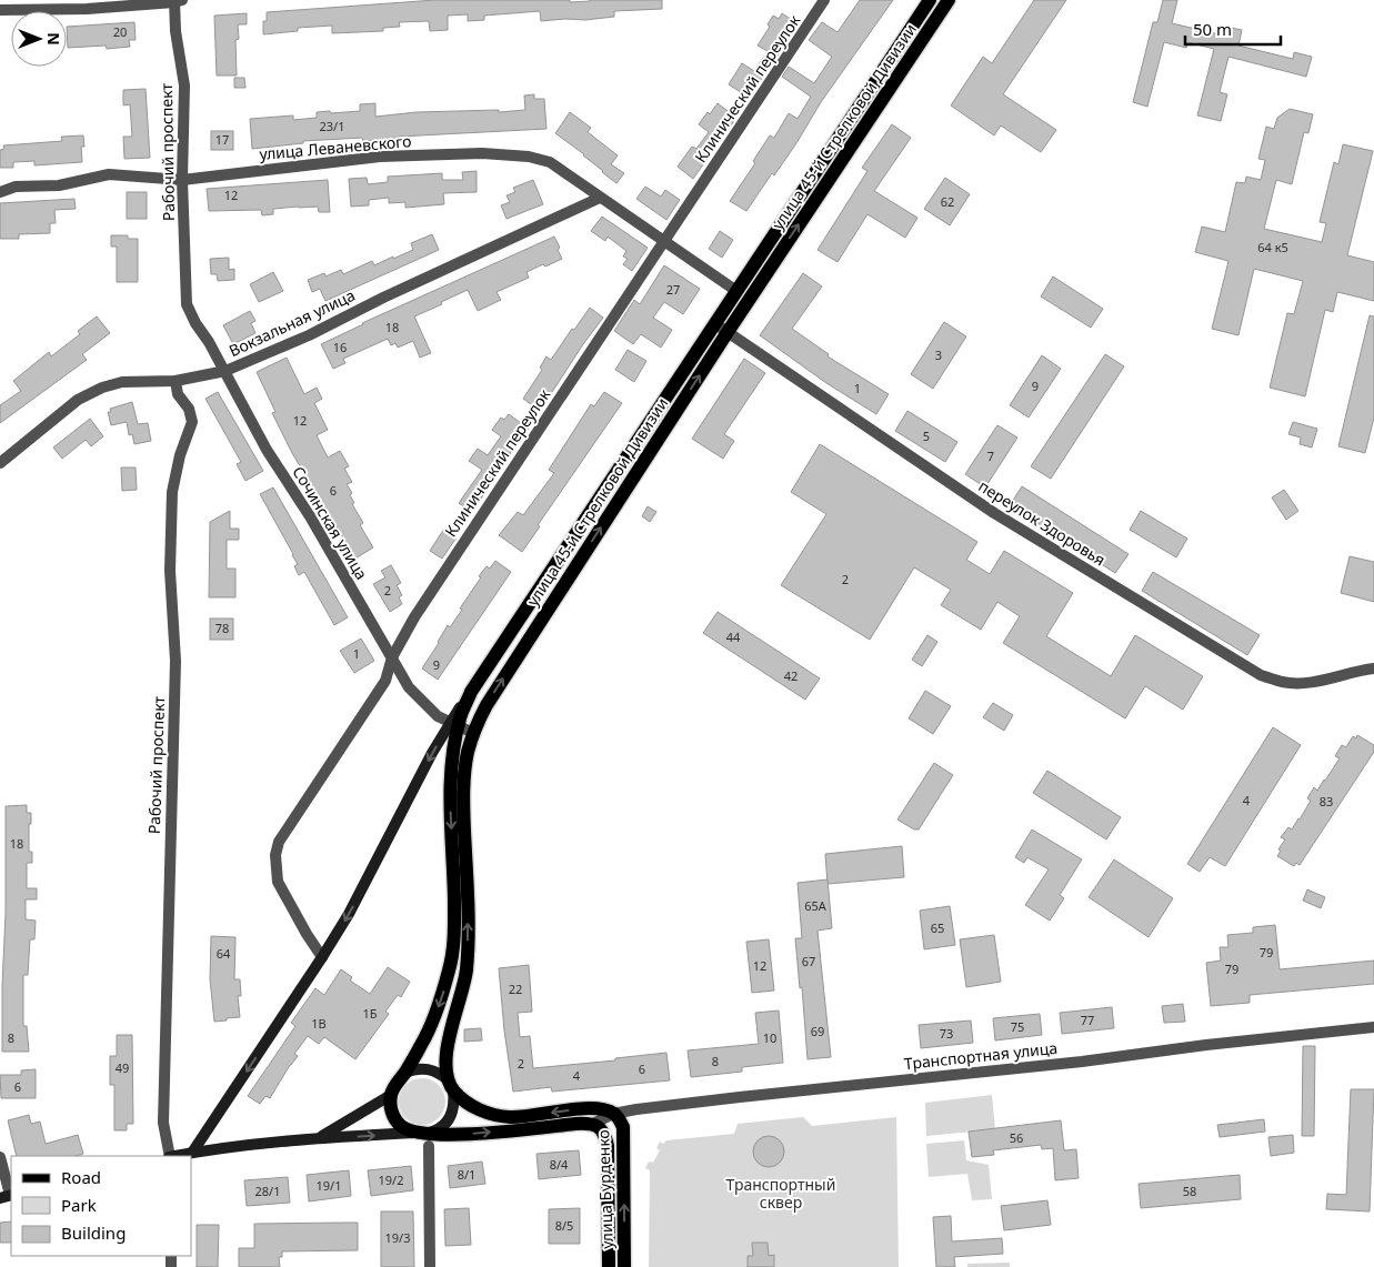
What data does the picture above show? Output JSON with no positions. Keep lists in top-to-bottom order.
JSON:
{
  "streets": {
    "main road": ["улица 45-й Стрелковой Дивизии", "улица Бурденко"],
    "street": [
      "Клинический переулок",
      "улица Леваневского",
      "Рабочий проспект",
      "Вокзальная улица",
      "Сочинская улица",
      "переулок Здоровья",
      "Транспортная улица"
    ]
  },
  "crossings": [
    ["Клинический переулок", "улица Леваневского"],
    ["Клинический переулок", "Сочинская улица"],
    ["улица 45-й Стрелковой Дивизии", "улица Леваневского"],
    ["улица 45-й Стрелковой Дивизии", "Сочинская улица"],
    ["улица 45-й Стрелковой Дивизии", "переулок Здоровья"],
    ["улица Леваневского", "Рабочий проспект"],
    ["улица Леваневского", "Вокзальная улица"],
    ["Рабочий проспект", "Вокзальная улица"],
    ["Рабочий проспект", "Сочинская улица"],
    ["Вокзальная улица", "Сочинская улица"],
    ["Транспортная улица", "улица Бурденко"]
  ],
  "parks": ["Транспортный сквер"],
  "house_numbers": [
    "20",
    "23/1",
    "17",
    "12",
    "62",
    "64 к5",
    "27",
    "18",
    "16",
    "3",
    "9",
    "1",
    "12",
    "5",
    "7",
    "6",
    "2",
    "2",
    "78",
    "44",
    "1",
    "9",
    "42",
    "4",
    "83",
    "18",
    "65А",
    "65",
    "79",
    "64",
    "67",
    "12",
    "79",
    "22",
    "1Б",
    "77",
    "1В",
    "75",
    "69",
    "73",
    "8",
    "10",
    "8",
    "2",
    "49",
    "6",
    "4",
    "6",
    "56",
    "8/4",
    "8/1",
    "19/2",
    "19/1",
    "28/1",
    "58",
    "8/5",
    "19/3"
  ],
  "legend": ["Road", "Park", "Building"],
  "scale_bar": "50 m",
  "north": "right"
}
